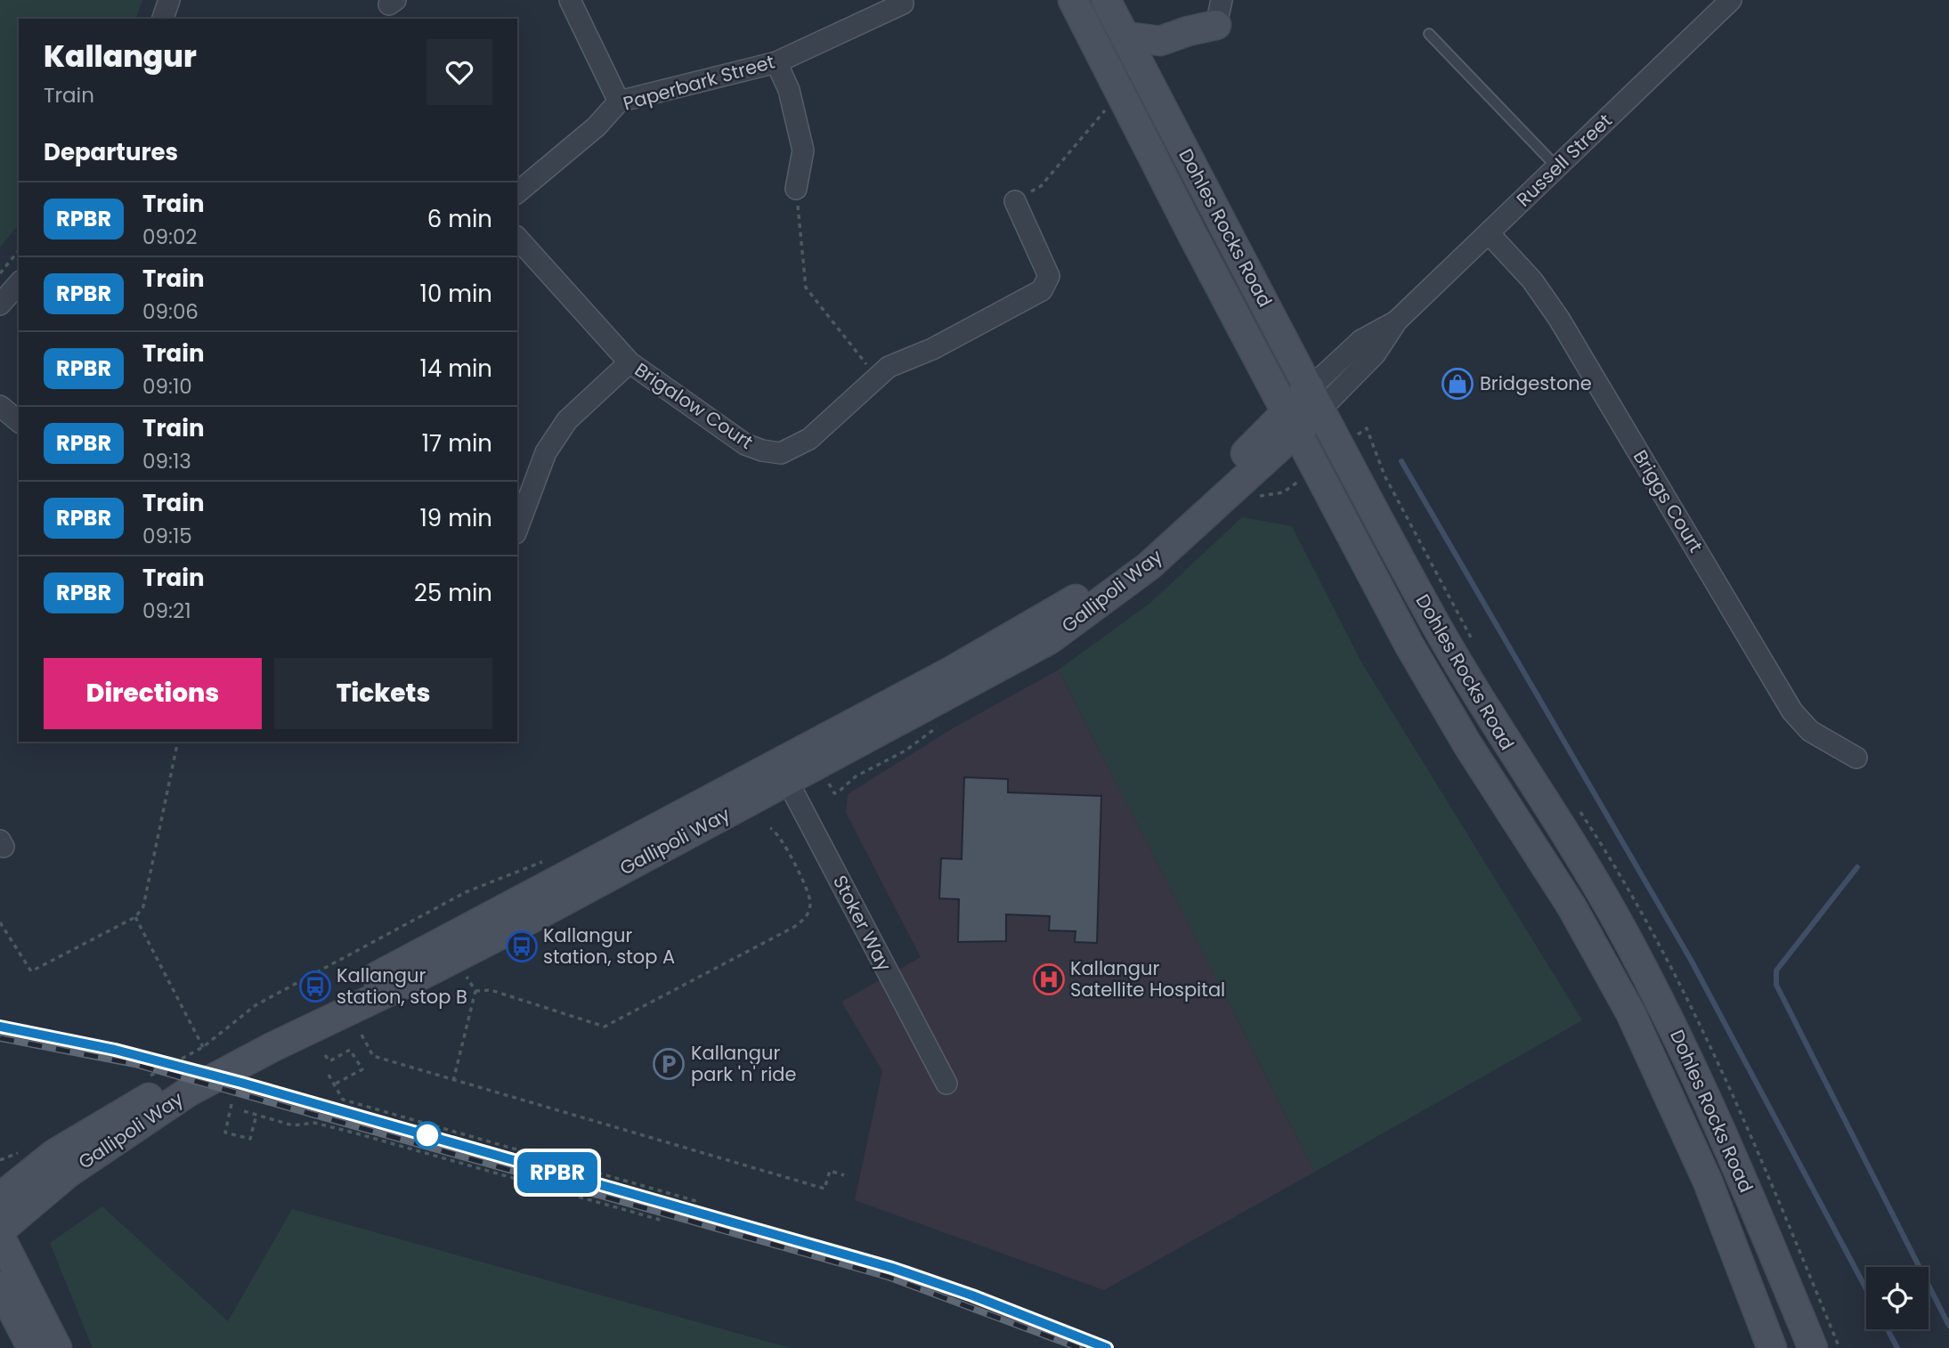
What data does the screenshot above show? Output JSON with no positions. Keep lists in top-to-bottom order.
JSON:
{
  "streets": {
    "main road": ["Dohles Rocks Road", "Gallipoli Way"],
    "street": [
      "Paperbark Street",
      "Russell Street",
      "Brigalow Court",
      "Briggs Court",
      "Stoker Way"
    ]
  },
  "crossings": [
    ["Russell Street", "Dohles Rocks Road"],
    ["Russell Street", "Briggs Court"],
    ["Russell Street", "Gallipoli Way"],
    ["Dohles Rocks Road", "Gallipoli Way"],
    ["Gallipoli Way", "Stoker Way"]
  ],
  "places": {
    "shop": ["Bridgestone"],
    "bus stop": ["Kallangur station, stop A", "Kallangur station, stop B"],
    "hospital": ["Kallangur Satellite Hospital"],
    "parking": ["Kallangur park 'n' ride"]
  },
  "page": {
    "on_map": "RPBR",
    "heading": [
      ["Kallangur", "Train"],
      "Departures"
    ],
    "list": [
      {
        "mark": "RPBR",
        "name": "Train",
        "note": "09:02",
        "value": "6 min"
      },
      {
        "mark": "RPBR",
        "name": "Train",
        "note": "09:06",
        "value": "10 min"
      },
      {
        "mark": "RPBR",
        "name": "Train",
        "note": "09:10",
        "value": "14 min"
      },
      {
        "mark": "RPBR",
        "name": "Train",
        "note": "09:13",
        "value": "17 min"
      },
      {
        "mark": "RPBR",
        "name": "Train",
        "note": "09:15",
        "value": "19 min"
      },
      {
        "mark": "RPBR",
        "name": "Train",
        "note": "09:21",
        "value": "25 min"
      }
    ],
    "buttons": ["Directions", "Tickets"]
  }
}
